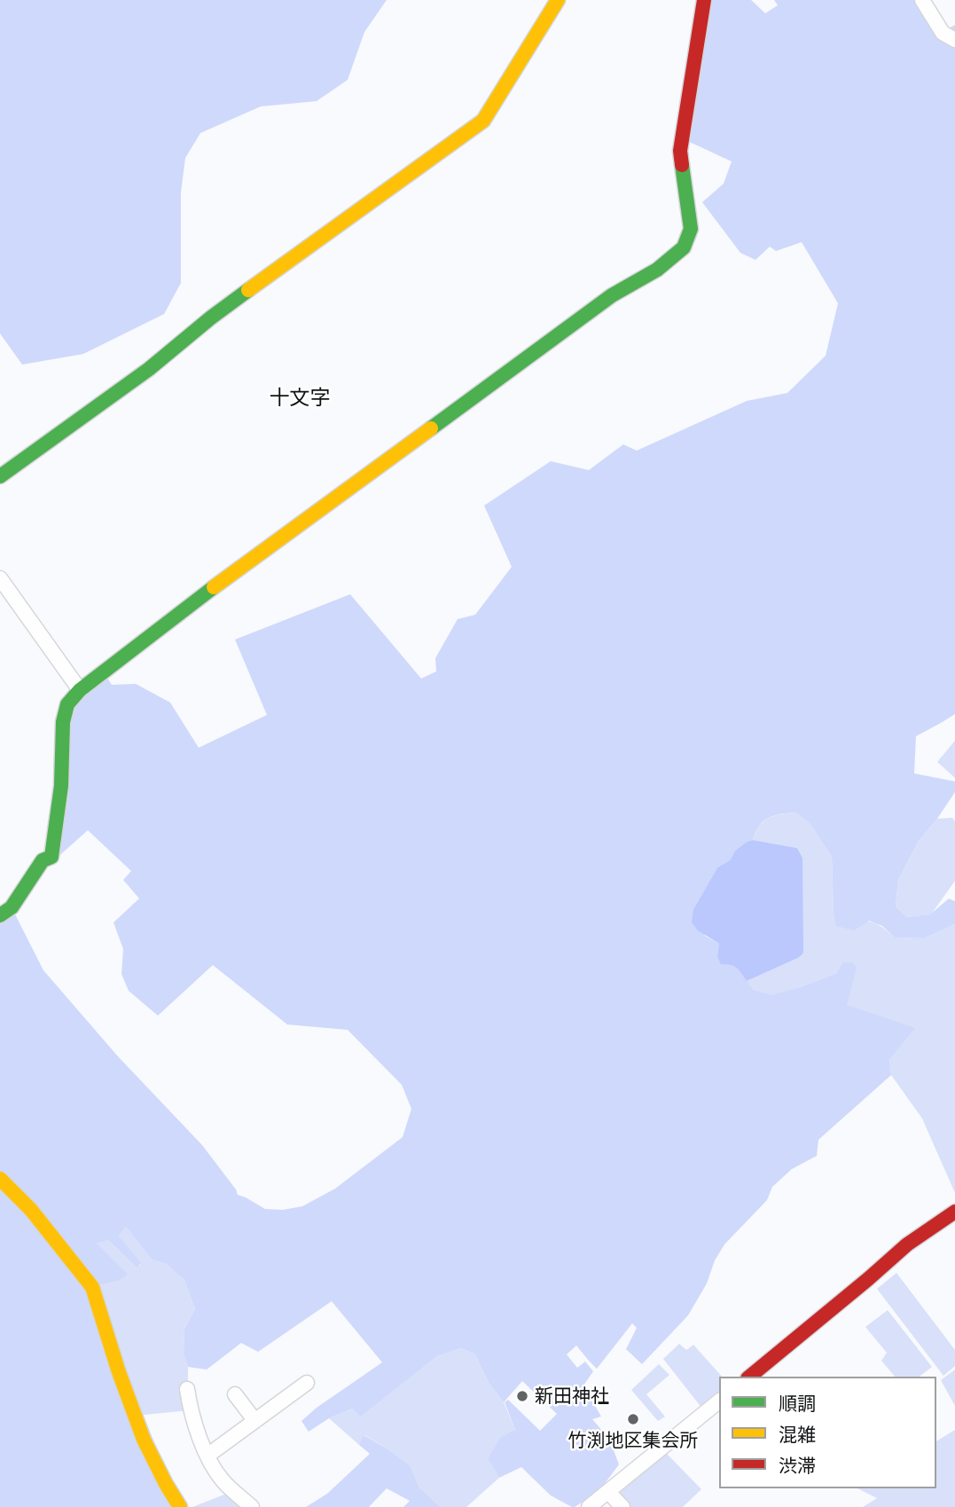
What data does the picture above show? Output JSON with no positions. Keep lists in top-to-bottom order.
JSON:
{
  "districts": ["十文字"],
  "places": ["新田神社", "竹渕地区集会所"],
  "legend": ["順調", "混雑", "渋滞"]
}
